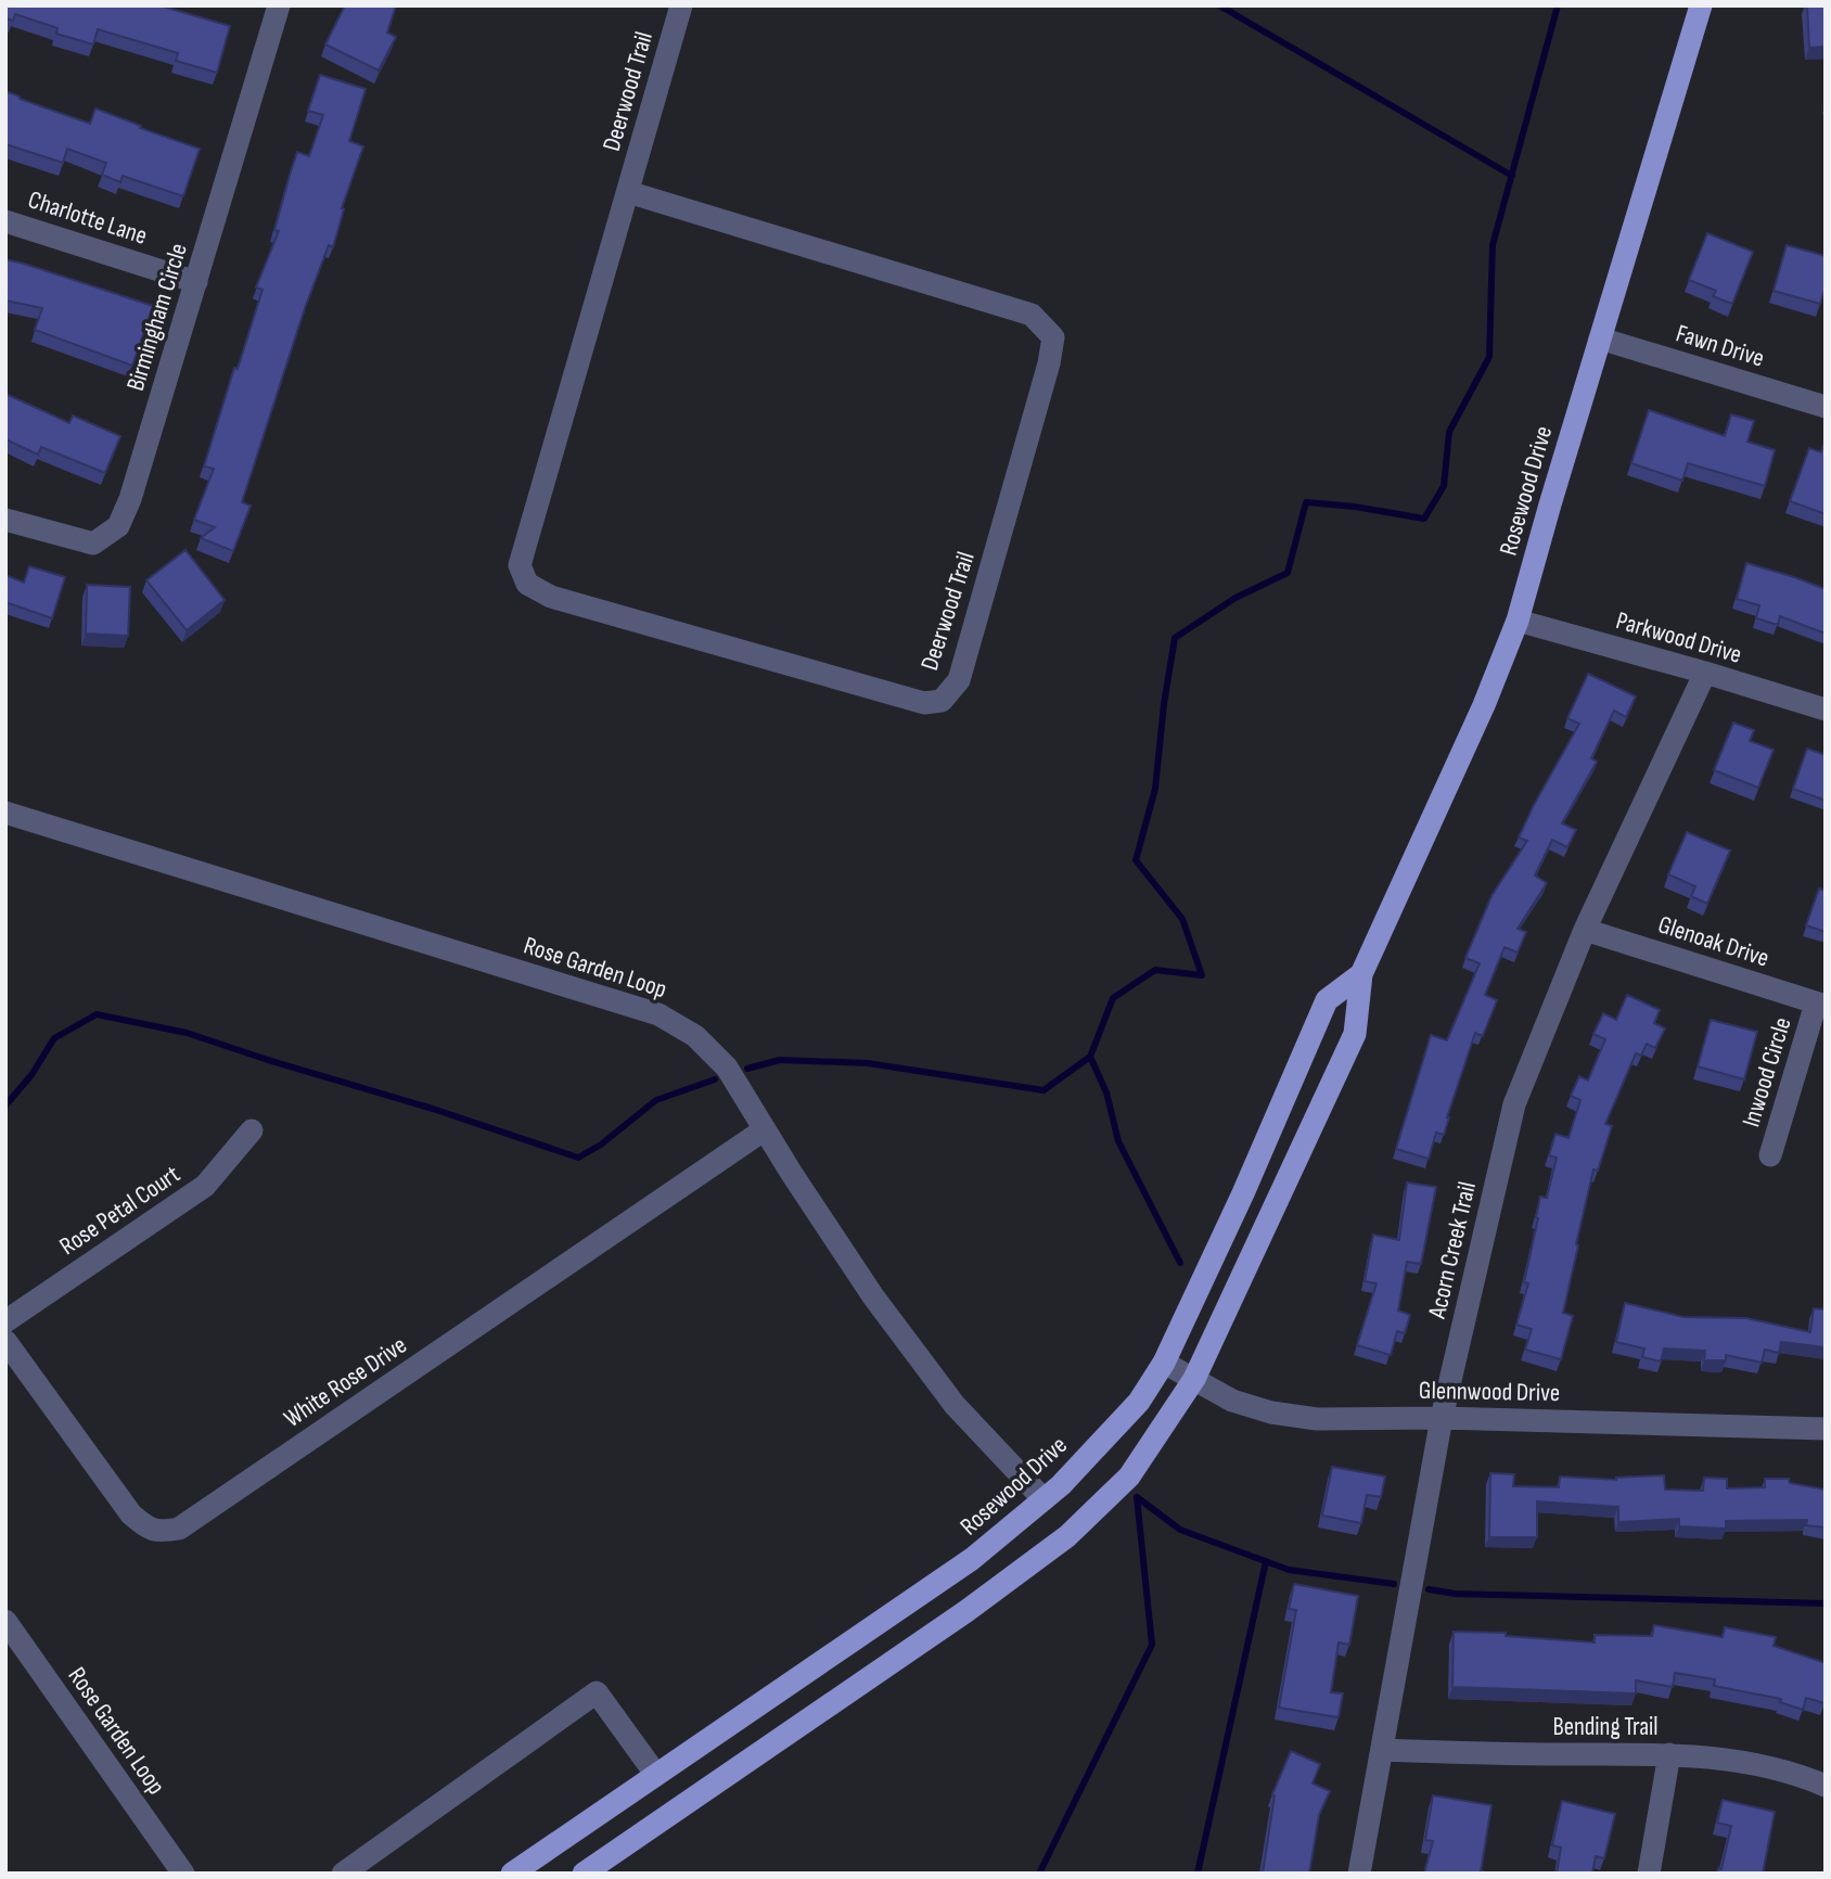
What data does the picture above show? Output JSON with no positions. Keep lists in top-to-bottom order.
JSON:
{
  "streets": {
    "main road": ["Rosewood Drive"],
    "street": [
      "Deerwood Trail",
      "Charlotte Lane",
      "Birmingham Circle",
      "Fawn Drive",
      "Parkwood Drive",
      "Glenoak Drive",
      "Rose Garden Loop",
      "Inwood Circle",
      "Rose Petal Court",
      "Acorn Creek Trail",
      "White Rose Drive",
      "Glennwood Drive",
      "Bending Trail"
    ]
  },
  "crossings": [
    ["Charlotte Lane", "Birmingham Circle"],
    ["Fawn Drive", "Rosewood Drive"],
    ["Rosewood Drive", "Parkwood Drive"],
    ["Rosewood Drive", "Rose Garden Loop"],
    ["Rosewood Drive", "Glennwood Drive"],
    ["Parkwood Drive", "Acorn Creek Trail"],
    ["Glenoak Drive", "Inwood Circle"],
    ["Glenoak Drive", "Acorn Creek Trail"],
    ["Rose Garden Loop", "White Rose Drive"],
    ["Acorn Creek Trail", "Glennwood Drive"],
    ["Acorn Creek Trail", "Bending Trail"]
  ]
}
